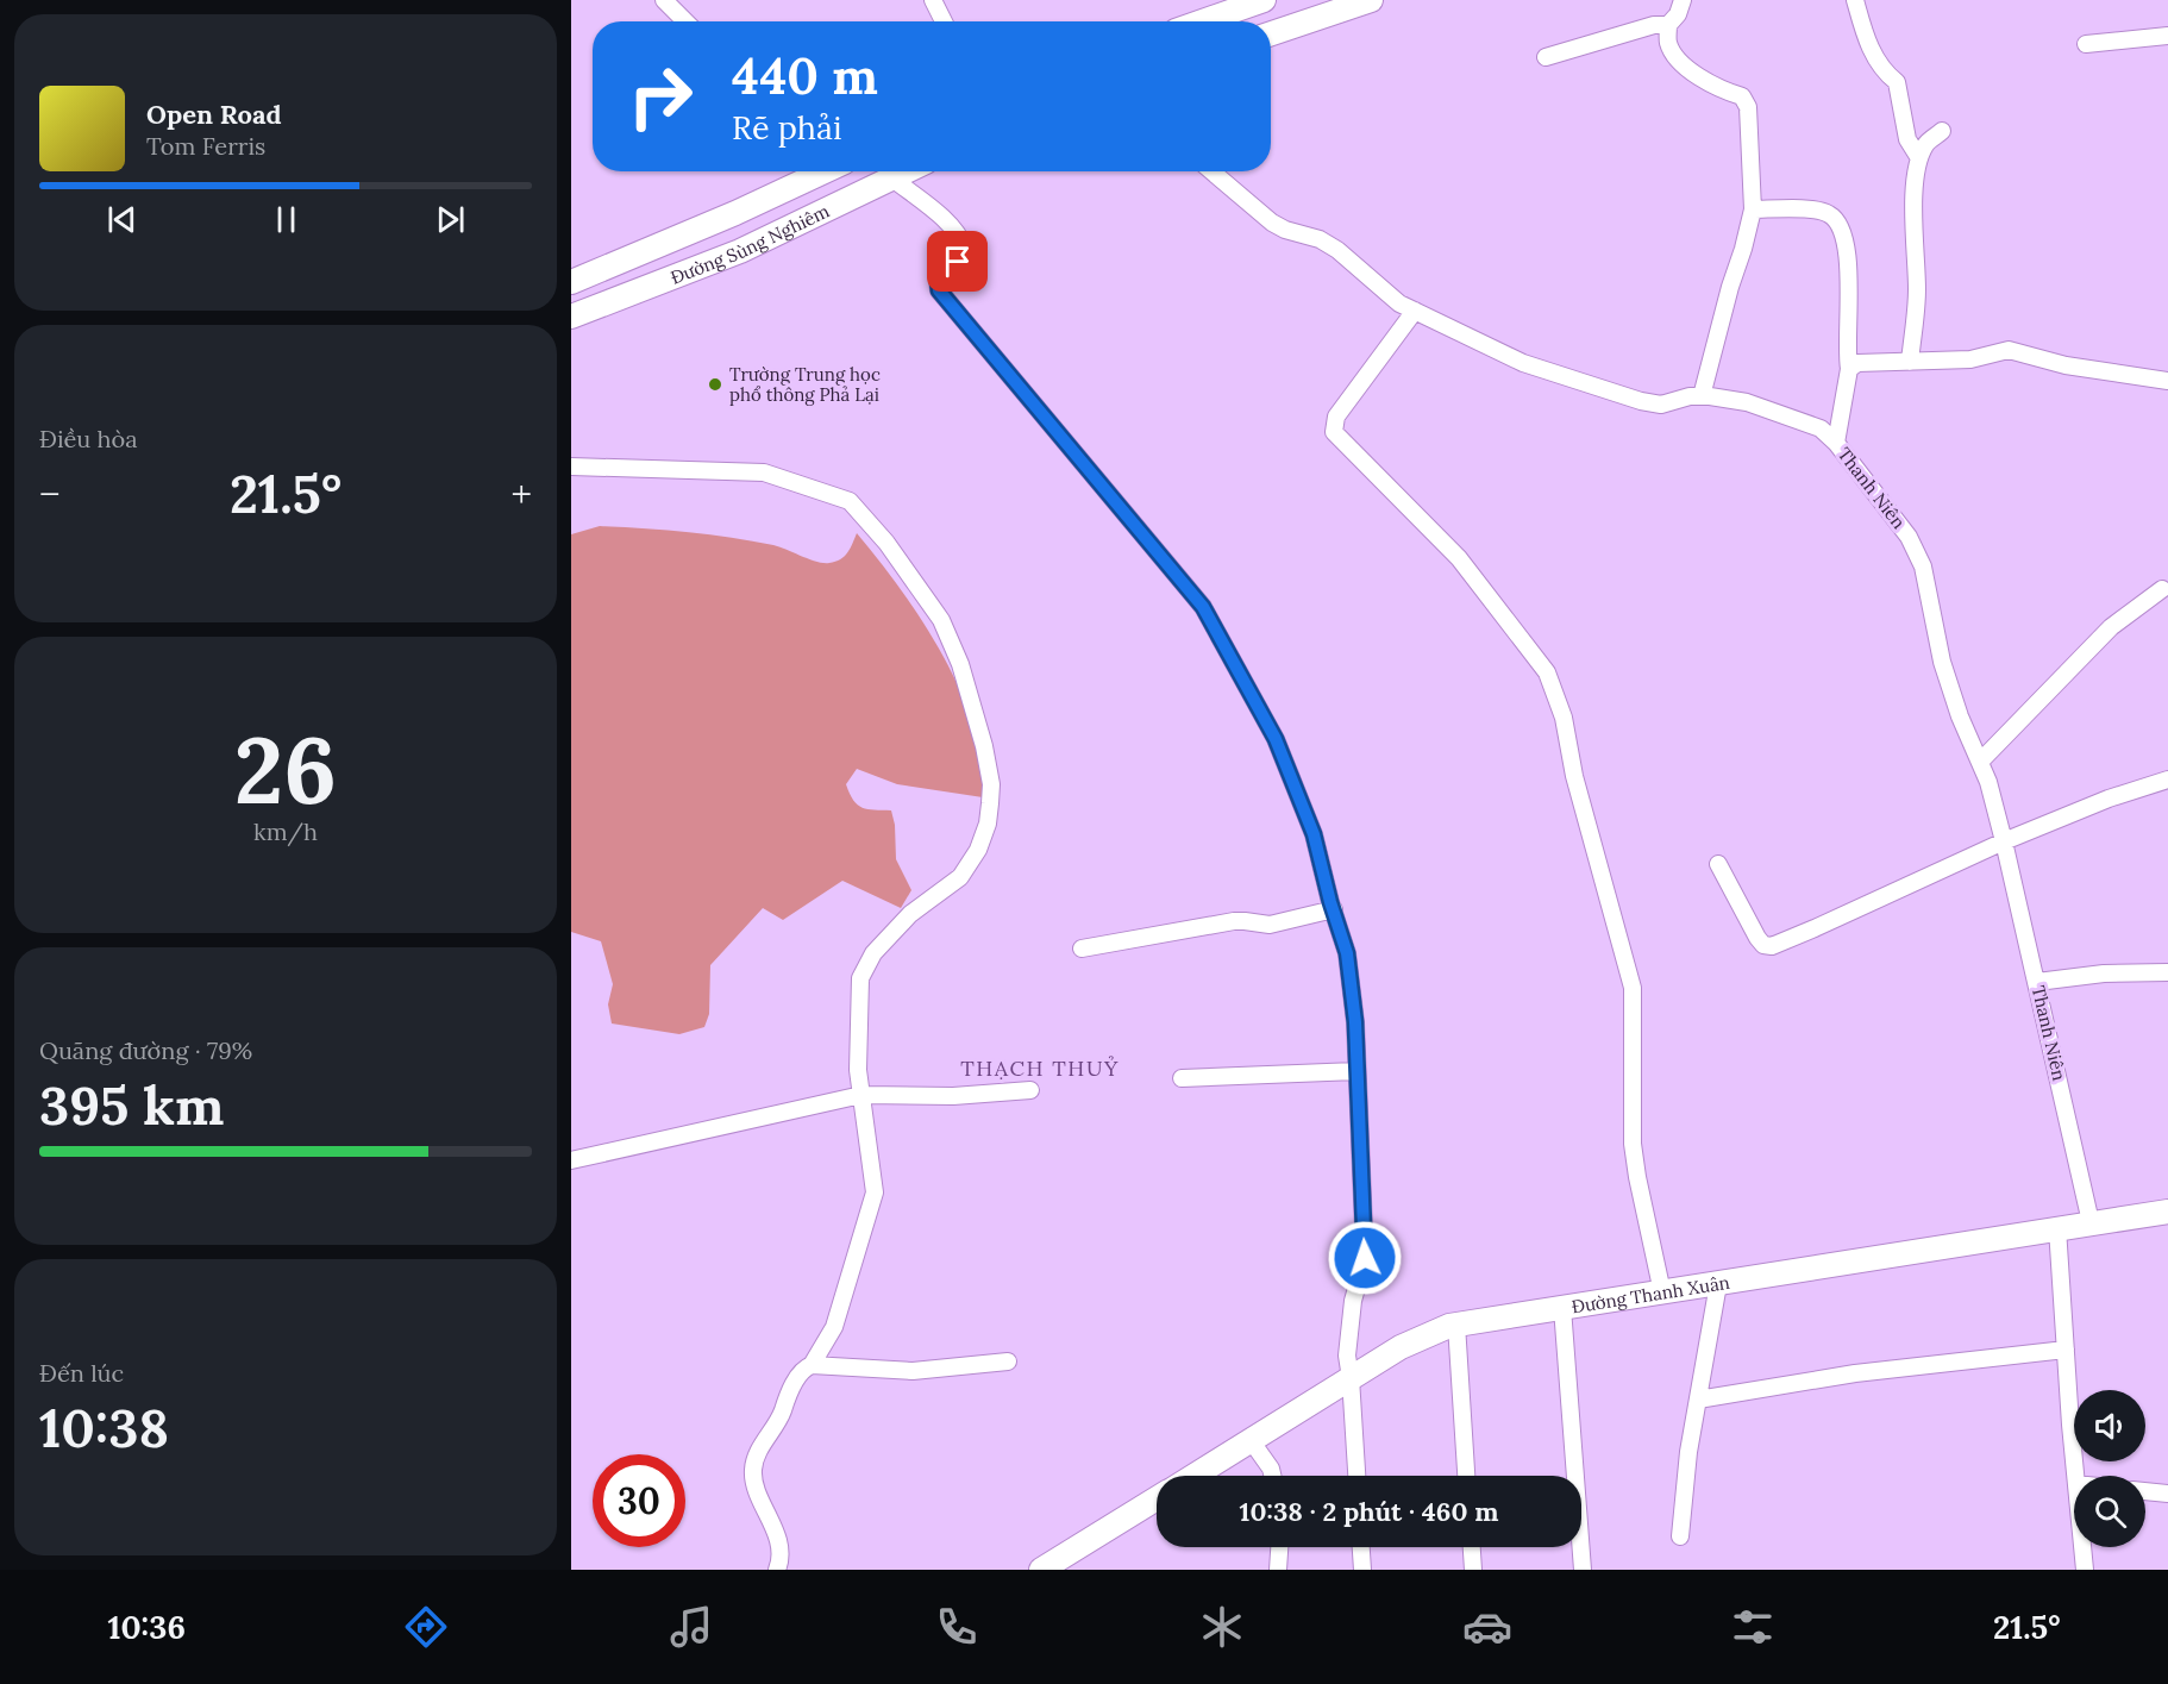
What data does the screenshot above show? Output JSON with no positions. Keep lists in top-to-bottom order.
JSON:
{
  "streets": {
    "street": ["Đường Sùng Nghiêm", "Thanh Niên", "Đường Thanh Xuân"]
  },
  "crossings": [
    ["Thanh Niên", "Đường Thanh Xuân"]
  ],
  "districts": ["THẠCH THUỶ"],
  "places": ["Trường Trung học phổ thông Phả Lại"],
  "page": {
    "turn": ["440 m", "Rẽ phải"],
    "song": ["Open Road", "Tom Ferris"],
    "tile": [
      "Điều hòa",
      ["26", "km/h"],
      ["Quãng đường · 79%", "395 km"],
      ["Đến lúc", "10:38"]
    ],
    "heat": ["−", "21.5°", "+"],
    "limit": "30",
    "trip": "10:38 · 2 phút · 460 m",
    "tabs": ["10:36", "21.5°"]
  }
}
